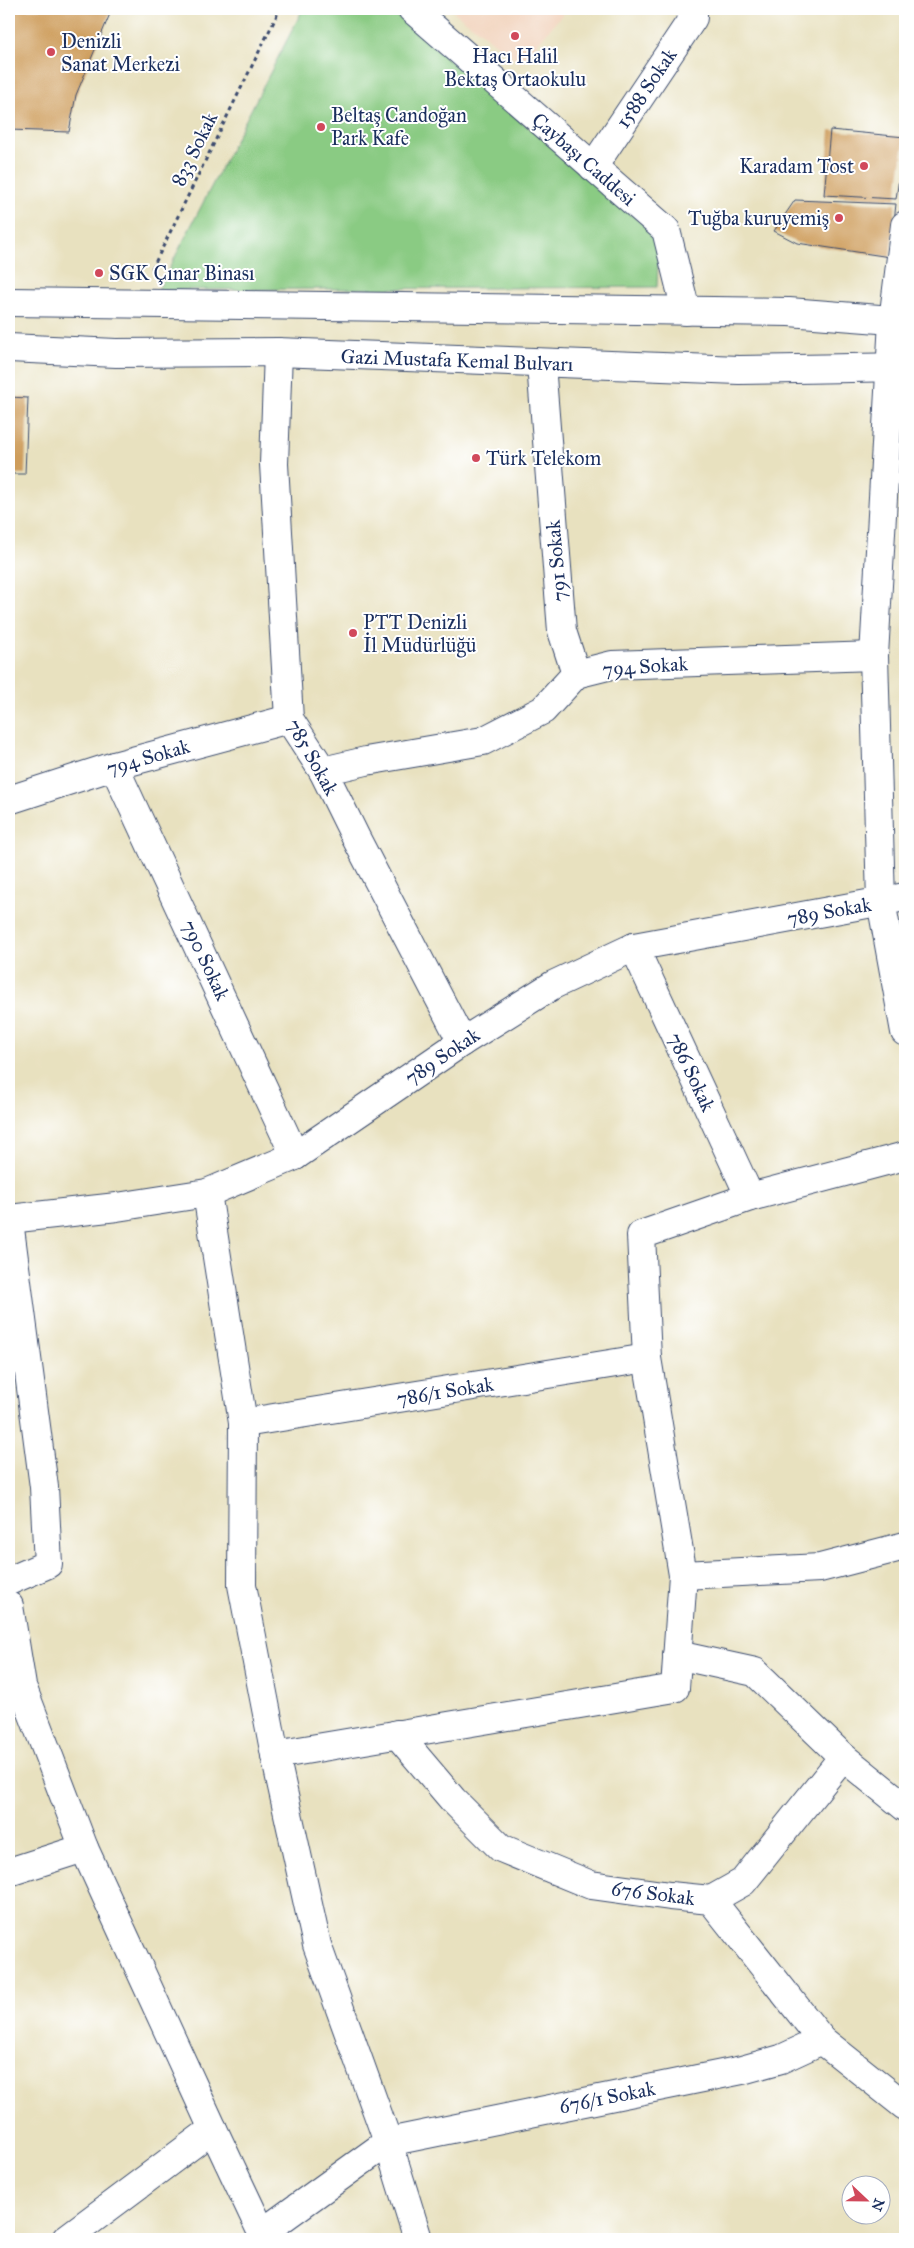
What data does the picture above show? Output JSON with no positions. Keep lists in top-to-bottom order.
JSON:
{
  "streets": {
    "street": [
      "1588 Sokak",
      "Çaybaşı Caddesi",
      "Gazi Mustafa Kemal Bulvarı",
      "791 Sokak",
      "794 Sokak",
      "785 Sokak",
      "789 Sokak",
      "790 Sokak",
      "786 Sokak",
      "786/1 Sokak",
      "676 Sokak",
      "676/1 Sokak"
    ],
    "path": ["833 Sokak"]
  },
  "crossings": [
    ["1588 Sokak", "Çaybaşı Caddesi"],
    ["Gazi Mustafa Kemal Bulvarı", "791 Sokak"],
    ["Gazi Mustafa Kemal Bulvarı", "785 Sokak"],
    ["791 Sokak", "794 Sokak"],
    ["794 Sokak", "785 Sokak"],
    ["794 Sokak", "790 Sokak"],
    ["785 Sokak", "789 Sokak"],
    ["789 Sokak", "790 Sokak"],
    ["789 Sokak", "786 Sokak"],
    ["676 Sokak", "676/1 Sokak"]
  ],
  "places": [
    "Hacı Halil Bektaş Ortaokulu",
    "Denizli Sanat Merkezi",
    "Beltaş Candoğan Park Kafe",
    "Karadam Tost",
    "Tuğba kuruyemiş",
    "SGK Çınar Binası",
    "Türk Telekom",
    "PTT Denizli İl Müdürlüğü"
  ],
  "north": "right"
}
